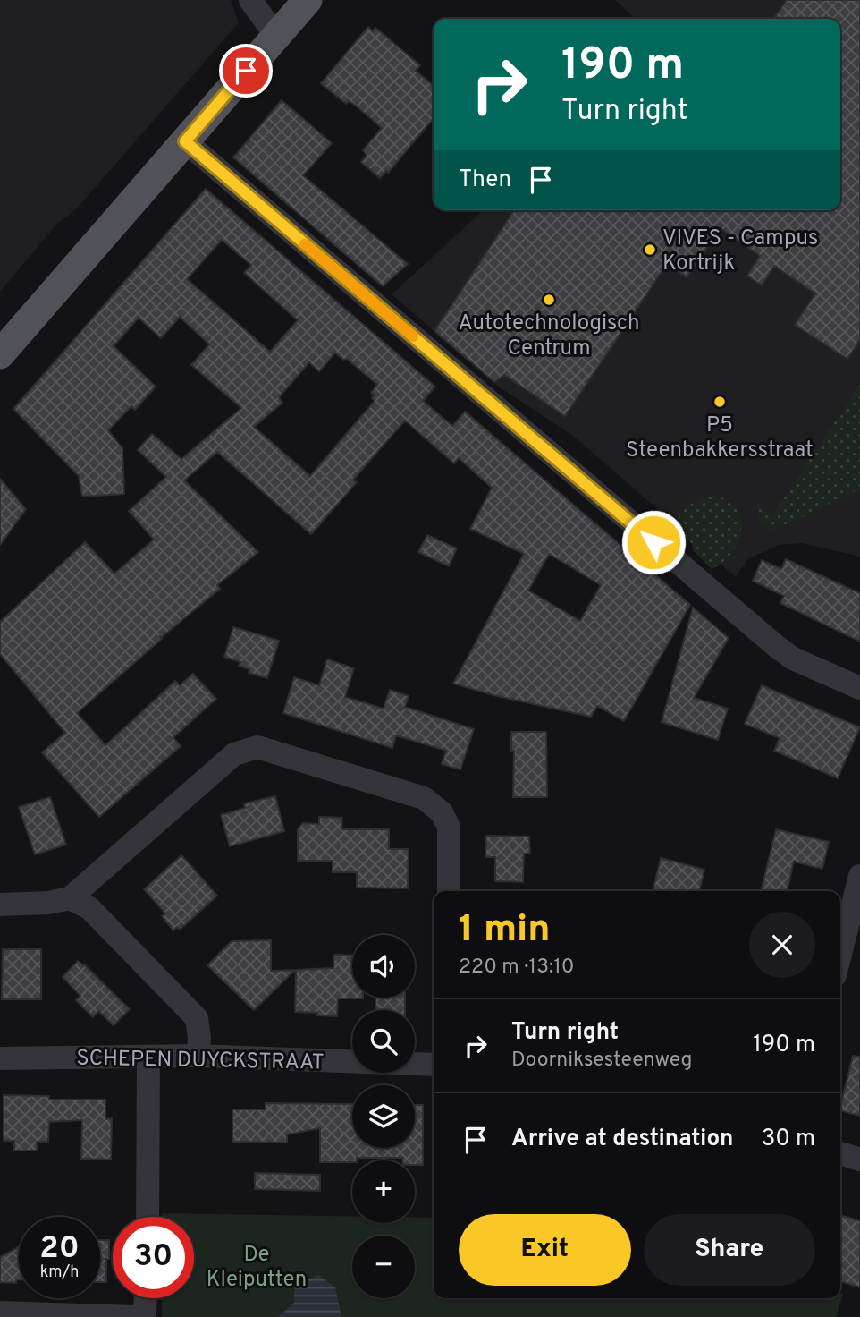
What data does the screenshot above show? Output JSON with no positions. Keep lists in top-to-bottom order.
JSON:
{
  "streets": {
    "street": ["SCHEPEN DUYCKSTRAAT"]
  },
  "parks": ["De Kleiputten"],
  "places": ["VIVES - Campus Kortrijk", "Autotechnologisch Centrum", "P5 Steenbakkersstraat"],
  "page": {
    "turn": ["190 m", "Turn right"],
    "then": "Then",
    "heading": ["1 min", "220 m · 13:10"],
    "map_buttons": ["+", "−"],
    "list": [
      {
        "name": "Turn right",
        "note": "Doorniksesteenweg",
        "value": "190 m"
      },
      {
        "name": "Arrive at destination",
        "value": "30 m"
      }
    ],
    "buttons": ["Exit", "Share"],
    "speed": "20 km/h",
    "limit": "30"
  }
}
